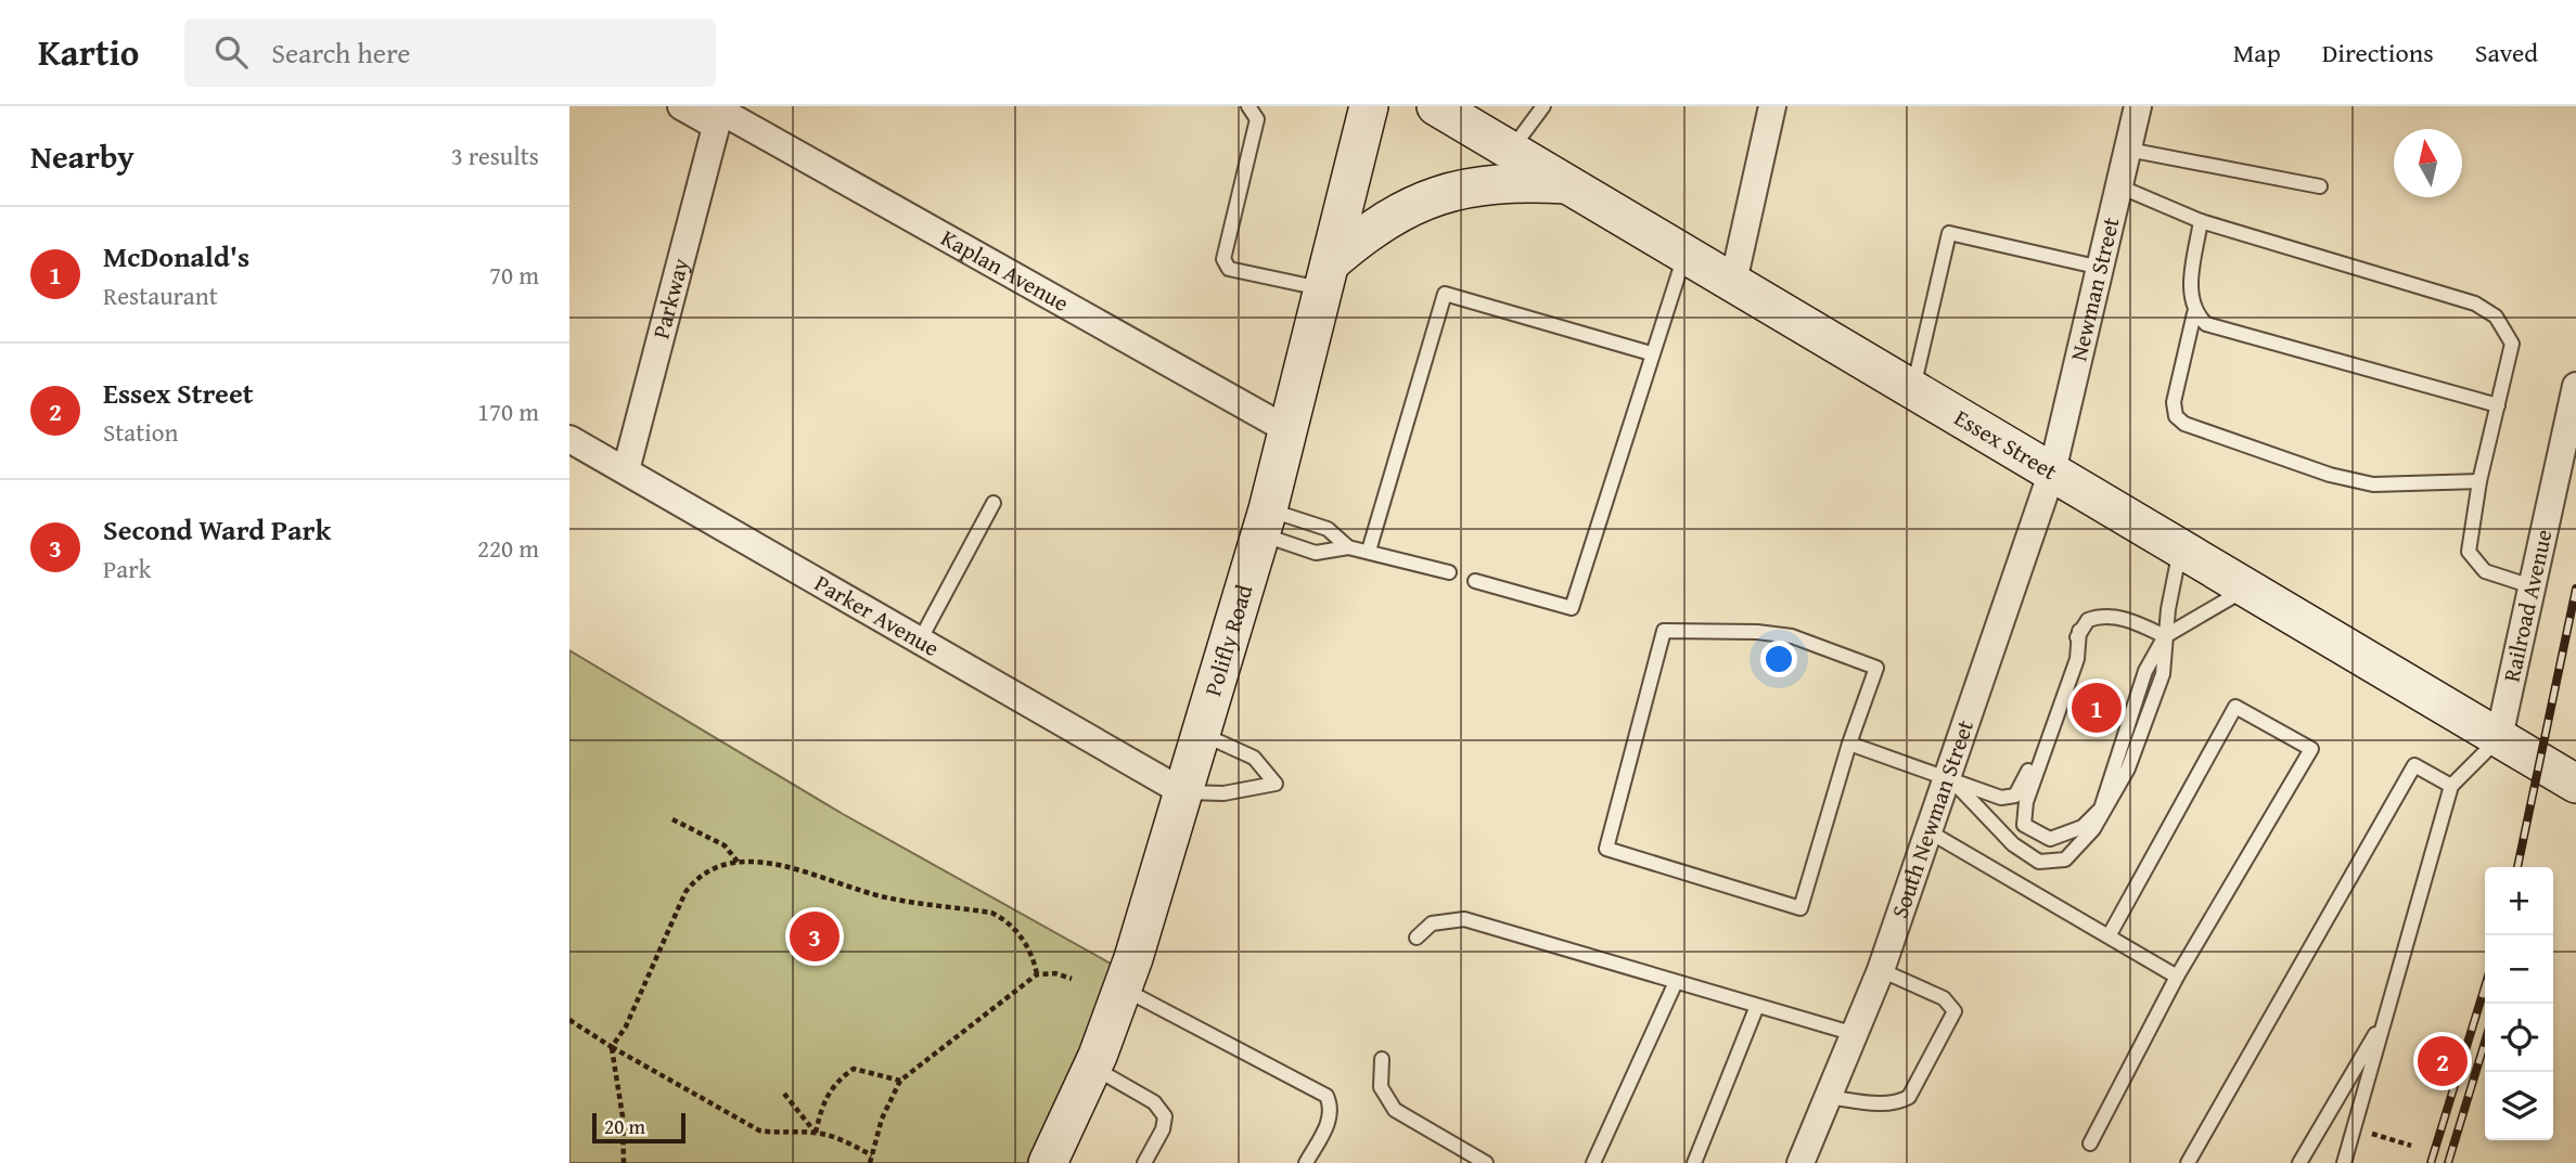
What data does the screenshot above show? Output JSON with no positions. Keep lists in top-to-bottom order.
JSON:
{
  "streets": {
    "main road": ["Essex Street", "Polifly Road"],
    "street": [
      "Kaplan Avenue",
      "Newman Street",
      "Parkway",
      "Railroad Avenue",
      "Parker Avenue",
      "South Newman Street"
    ]
  },
  "crossings": [
    ["Kaplan Avenue", "Parkway"],
    ["Kaplan Avenue", "Polifly Road"],
    ["Newman Street", "Essex Street"],
    ["Newman Street", "South Newman Street"],
    ["Parkway", "Parker Avenue"],
    ["Essex Street", "Railroad Avenue"],
    ["Essex Street", "South Newman Street"],
    ["Parker Avenue", "Polifly Road"]
  ],
  "scale_bar": "20 m",
  "north": "top",
  "page": {
    "header": "Kartio",
    "search": "Search here",
    "nav": ["Map", "Directions", "Saved"],
    "heading": ["Nearby", "3 results"],
    "list": [
      {
        "mark": "1",
        "name": "McDonald's",
        "note": "Restaurant",
        "value": "70 m"
      },
      {
        "mark": "2",
        "name": "Essex Street",
        "note": "Station",
        "value": "170 m"
      },
      {
        "mark": "3",
        "name": "Second Ward Park",
        "note": "Park",
        "value": "220 m"
      }
    ],
    "pins": ["1", "3", "2"],
    "map_buttons": ["+", "−"],
    "scale": "20 m"
  }
}
